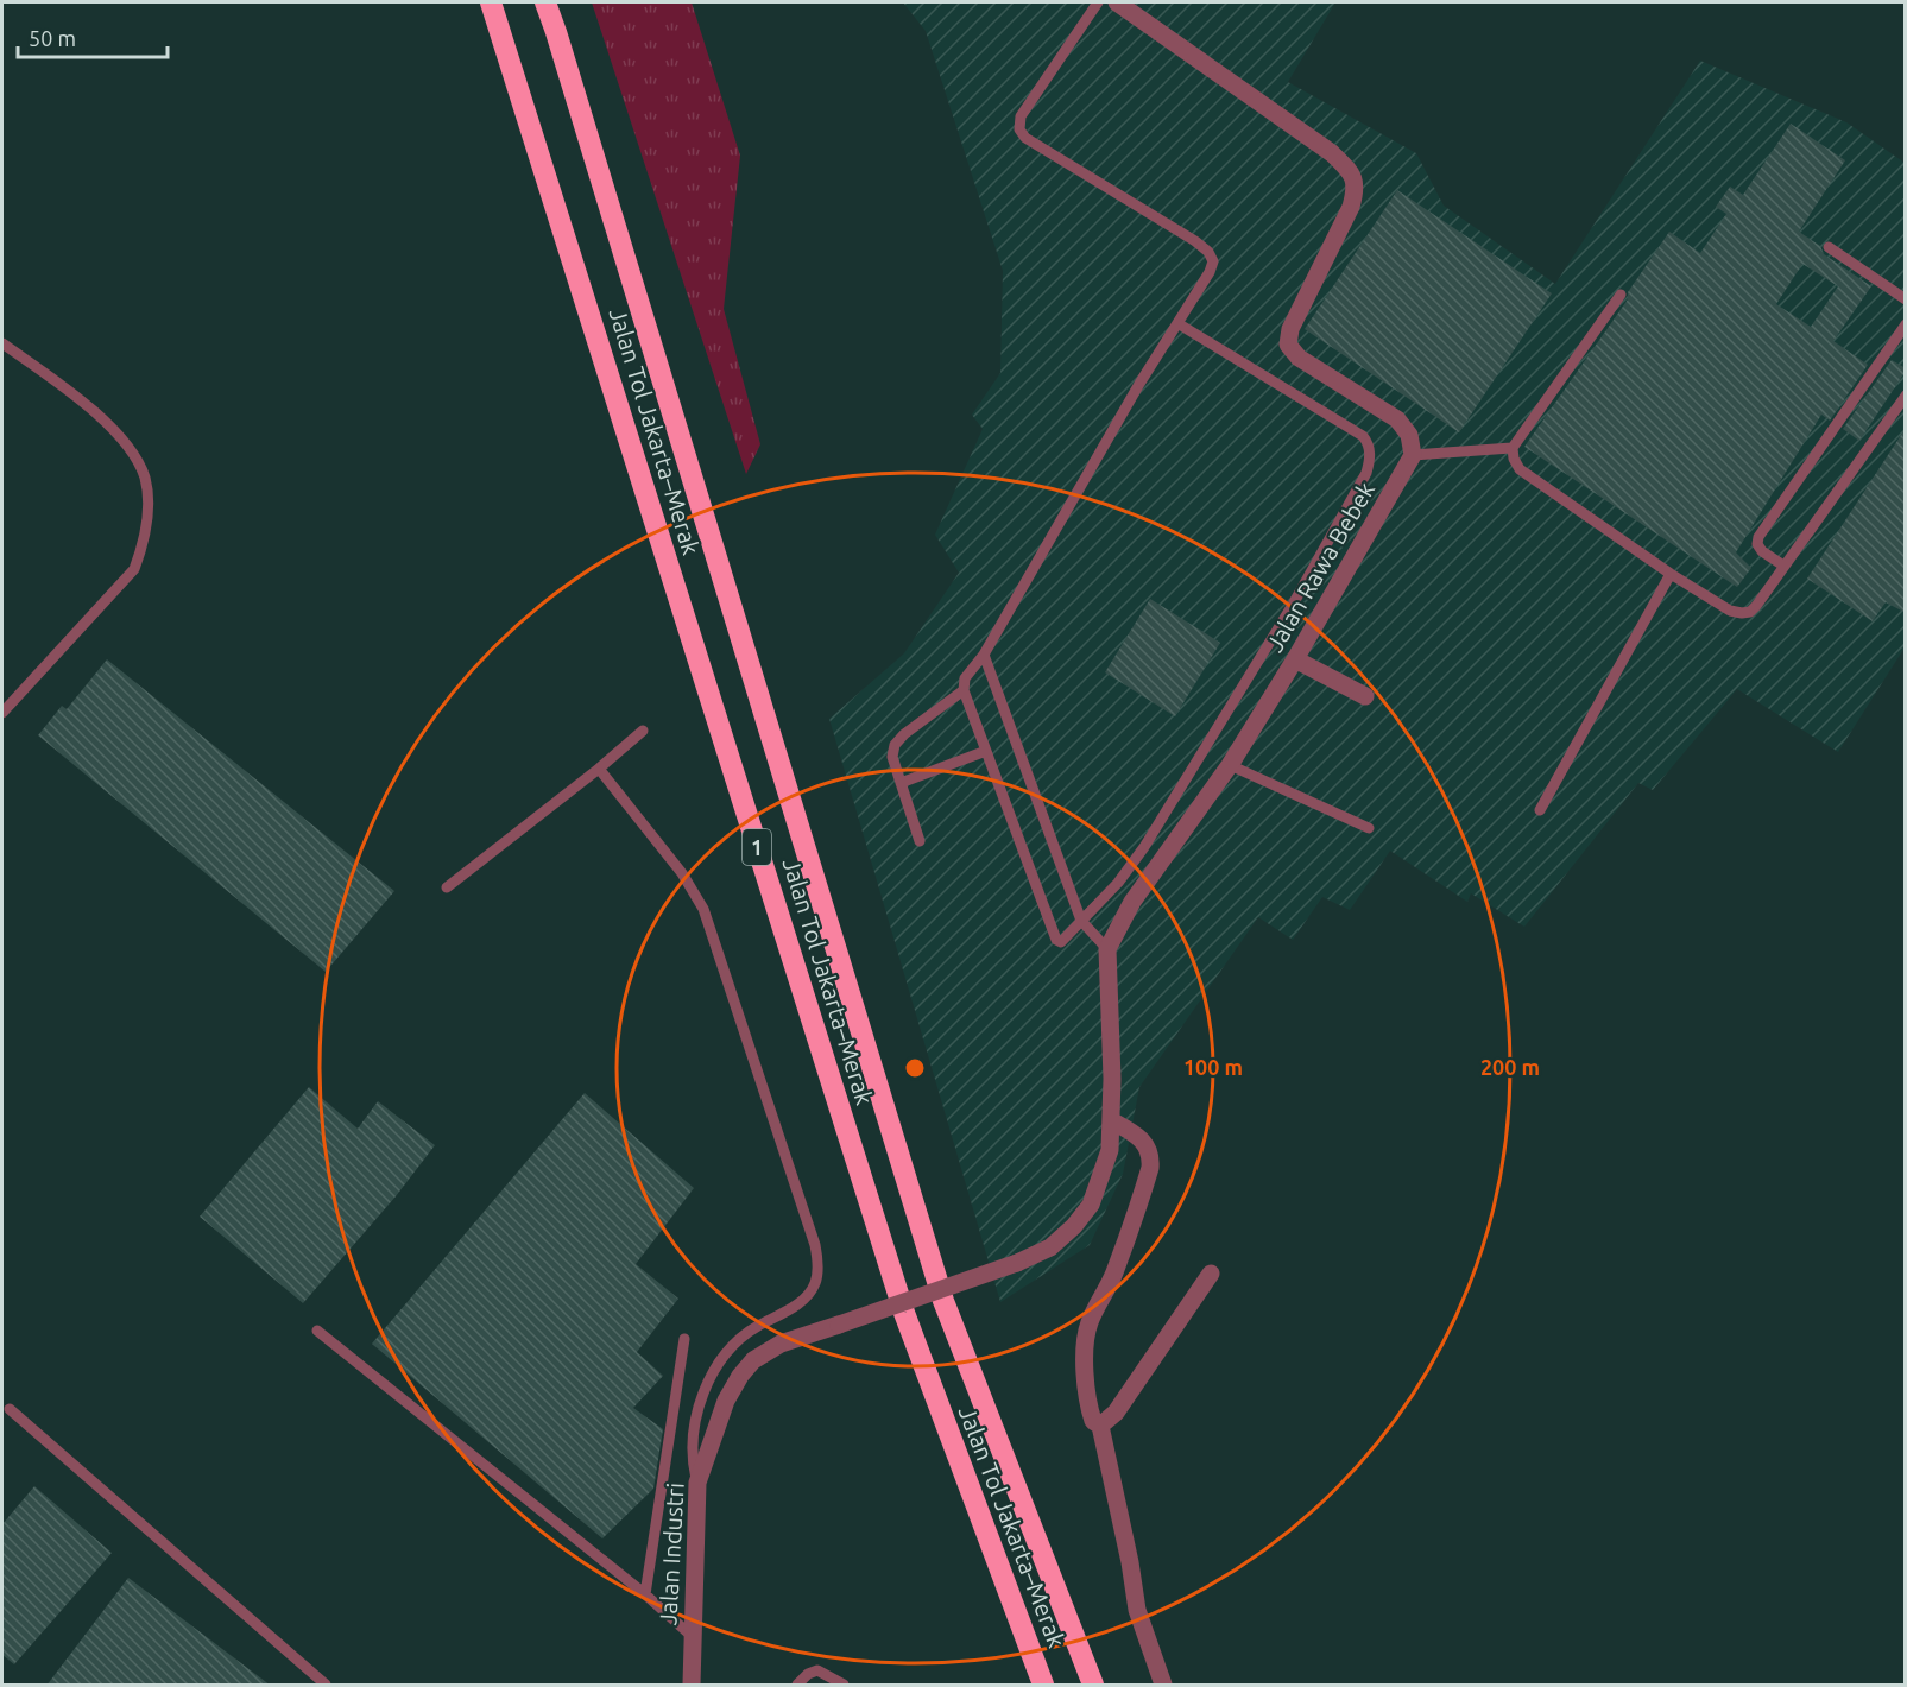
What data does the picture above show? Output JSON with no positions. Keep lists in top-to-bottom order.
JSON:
{
  "streets": {
    "highway": ["Jalan Tol Jakarta–Merak", "1"],
    "street": ["Jalan Rawa Bebek", "Jalan Industri"]
  },
  "scale_bar": "50 m",
  "rings": ["100 m", "200 m"]
}
